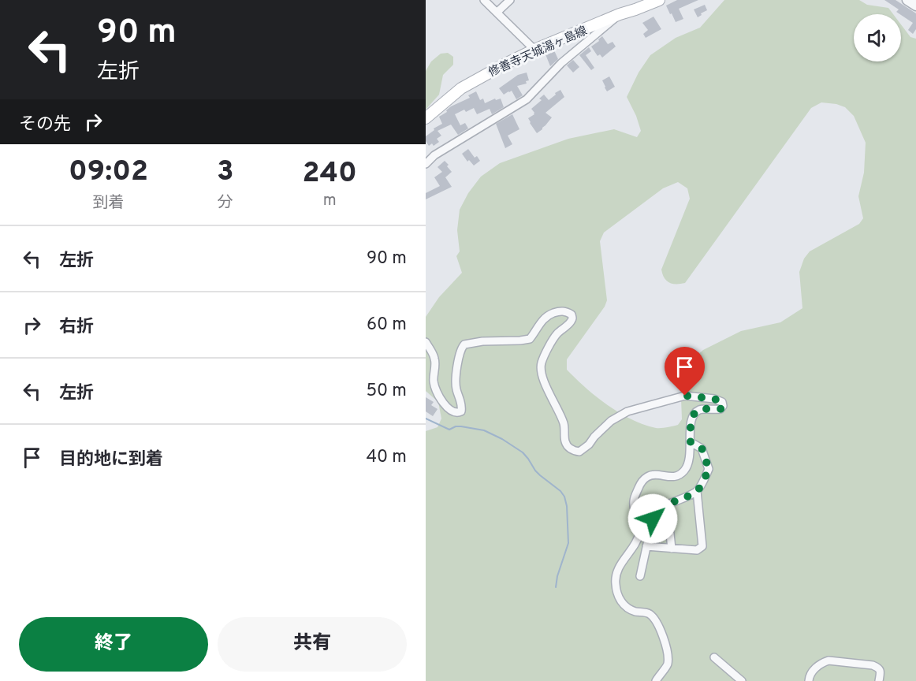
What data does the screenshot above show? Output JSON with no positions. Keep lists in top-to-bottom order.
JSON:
{
  "streets": {
    "main road": ["修善寺天城湯ヶ島線"]
  },
  "page": {
    "turn": ["90 m", "左折"],
    "then": "その先",
    "eta": [
      "09:02",
      "到着",
      "3",
      "分",
      "240",
      "m"
    ],
    "list": [
      {
        "name": "左折",
        "value": "90 m"
      },
      {
        "name": "右折",
        "value": "60 m"
      },
      {
        "name": "左折",
        "value": "50 m"
      },
      {
        "name": "目的地に到着",
        "value": "40 m"
      }
    ],
    "buttons": ["終了", "共有"]
  }
}
